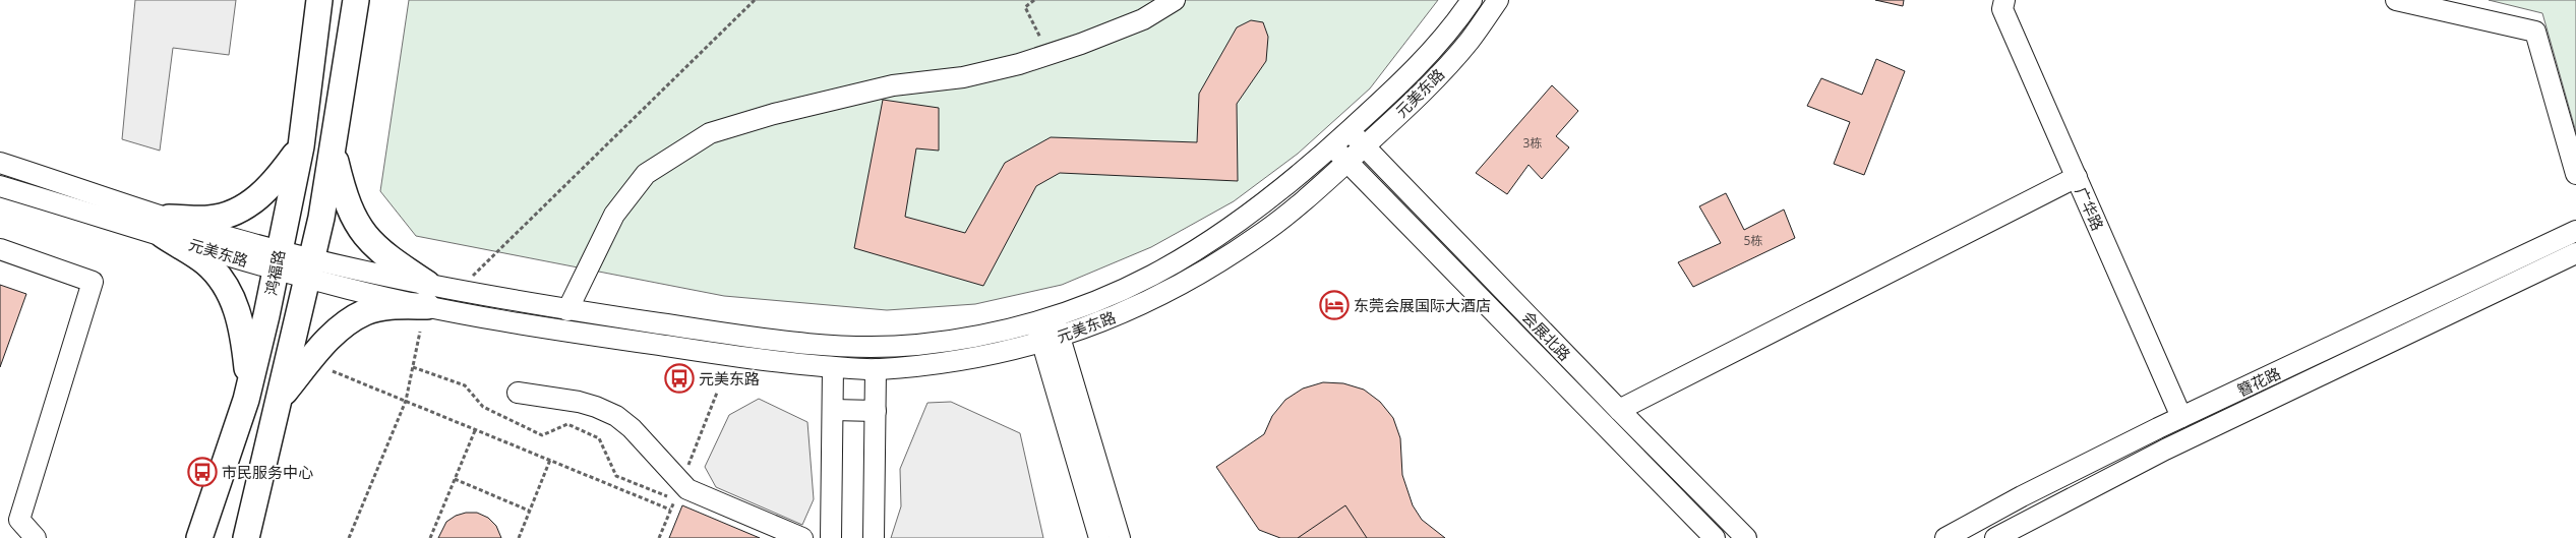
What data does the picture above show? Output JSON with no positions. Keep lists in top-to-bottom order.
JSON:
{
  "streets": {
    "main road": ["鸿福路"],
    "street": [
      "元美东路",
      "广华路",
      "会展北路",
      "簪花路"
    ]
  },
  "crossings": [
    ["元美东路", "鸿福路"],
    ["元美东路", "会展北路"],
    ["广华路", "簪花路"]
  ],
  "places": {
    "hotel": ["东莞会展国际大酒店"],
    "bus stop": ["元美东路", "市民服务中心"]
  },
  "house_numbers": ["3栋", "5栋"]
}
